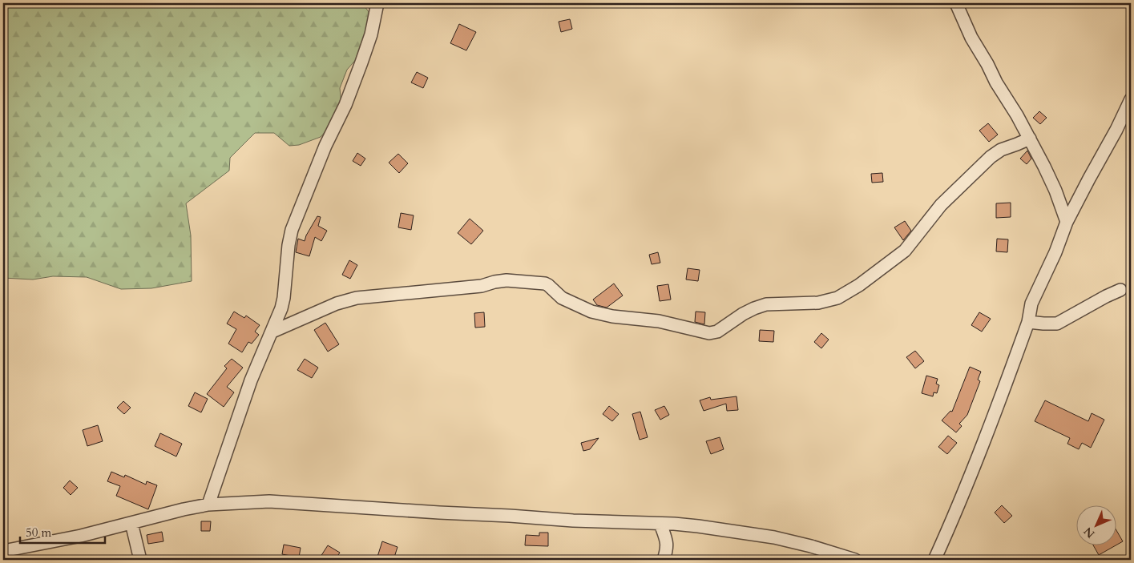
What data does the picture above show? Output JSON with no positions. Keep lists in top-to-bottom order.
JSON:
{
  "scale_bar": "50 m",
  "north": "bottom left"
}
